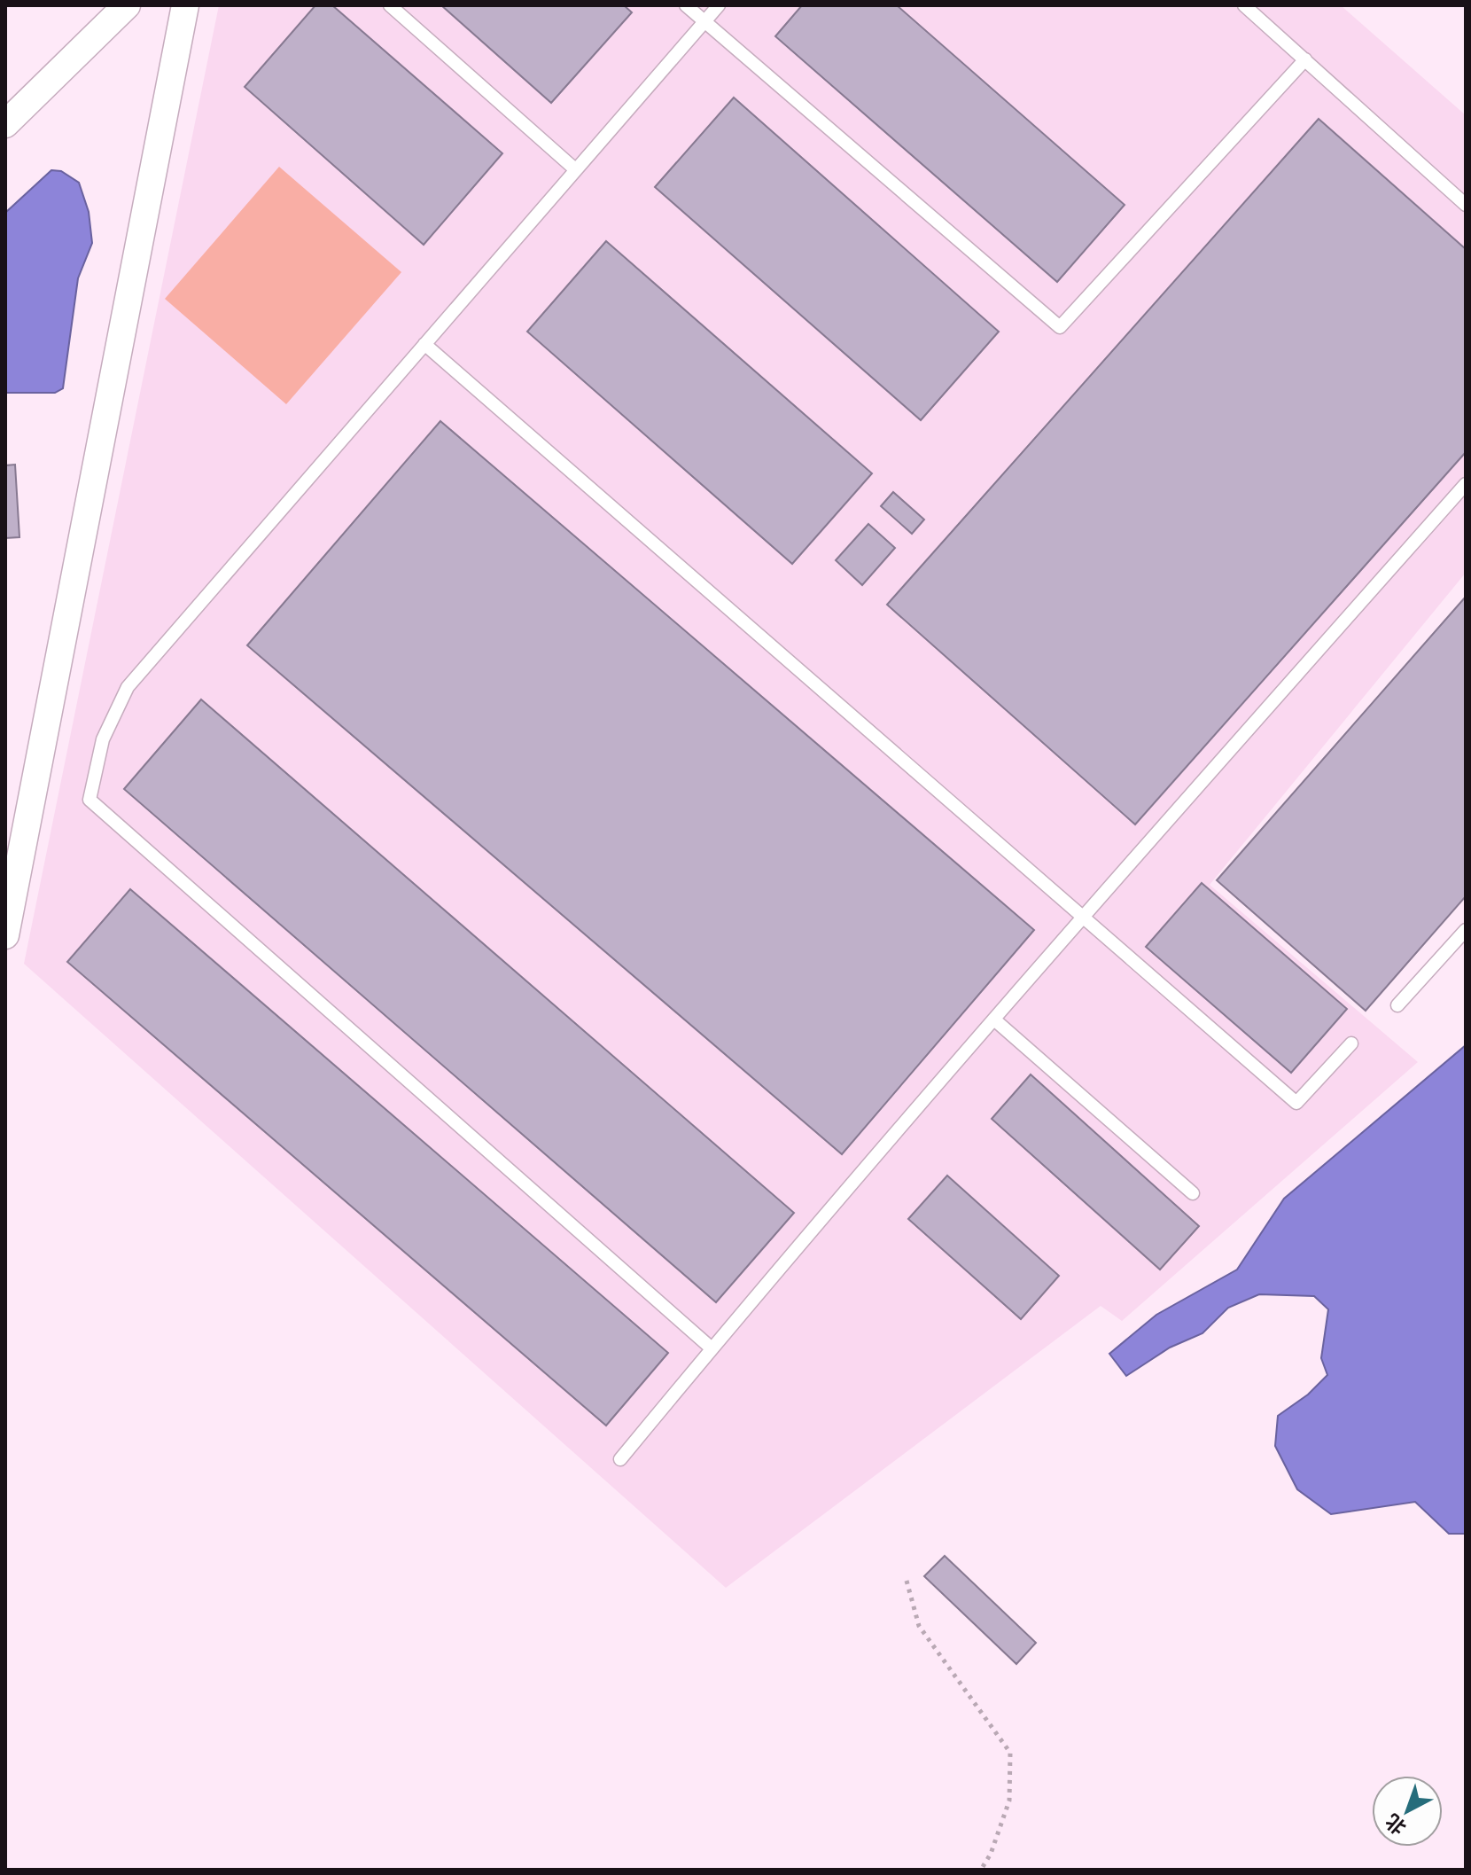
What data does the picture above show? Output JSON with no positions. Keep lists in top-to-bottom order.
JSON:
{
  "north": "bottom left"
}
